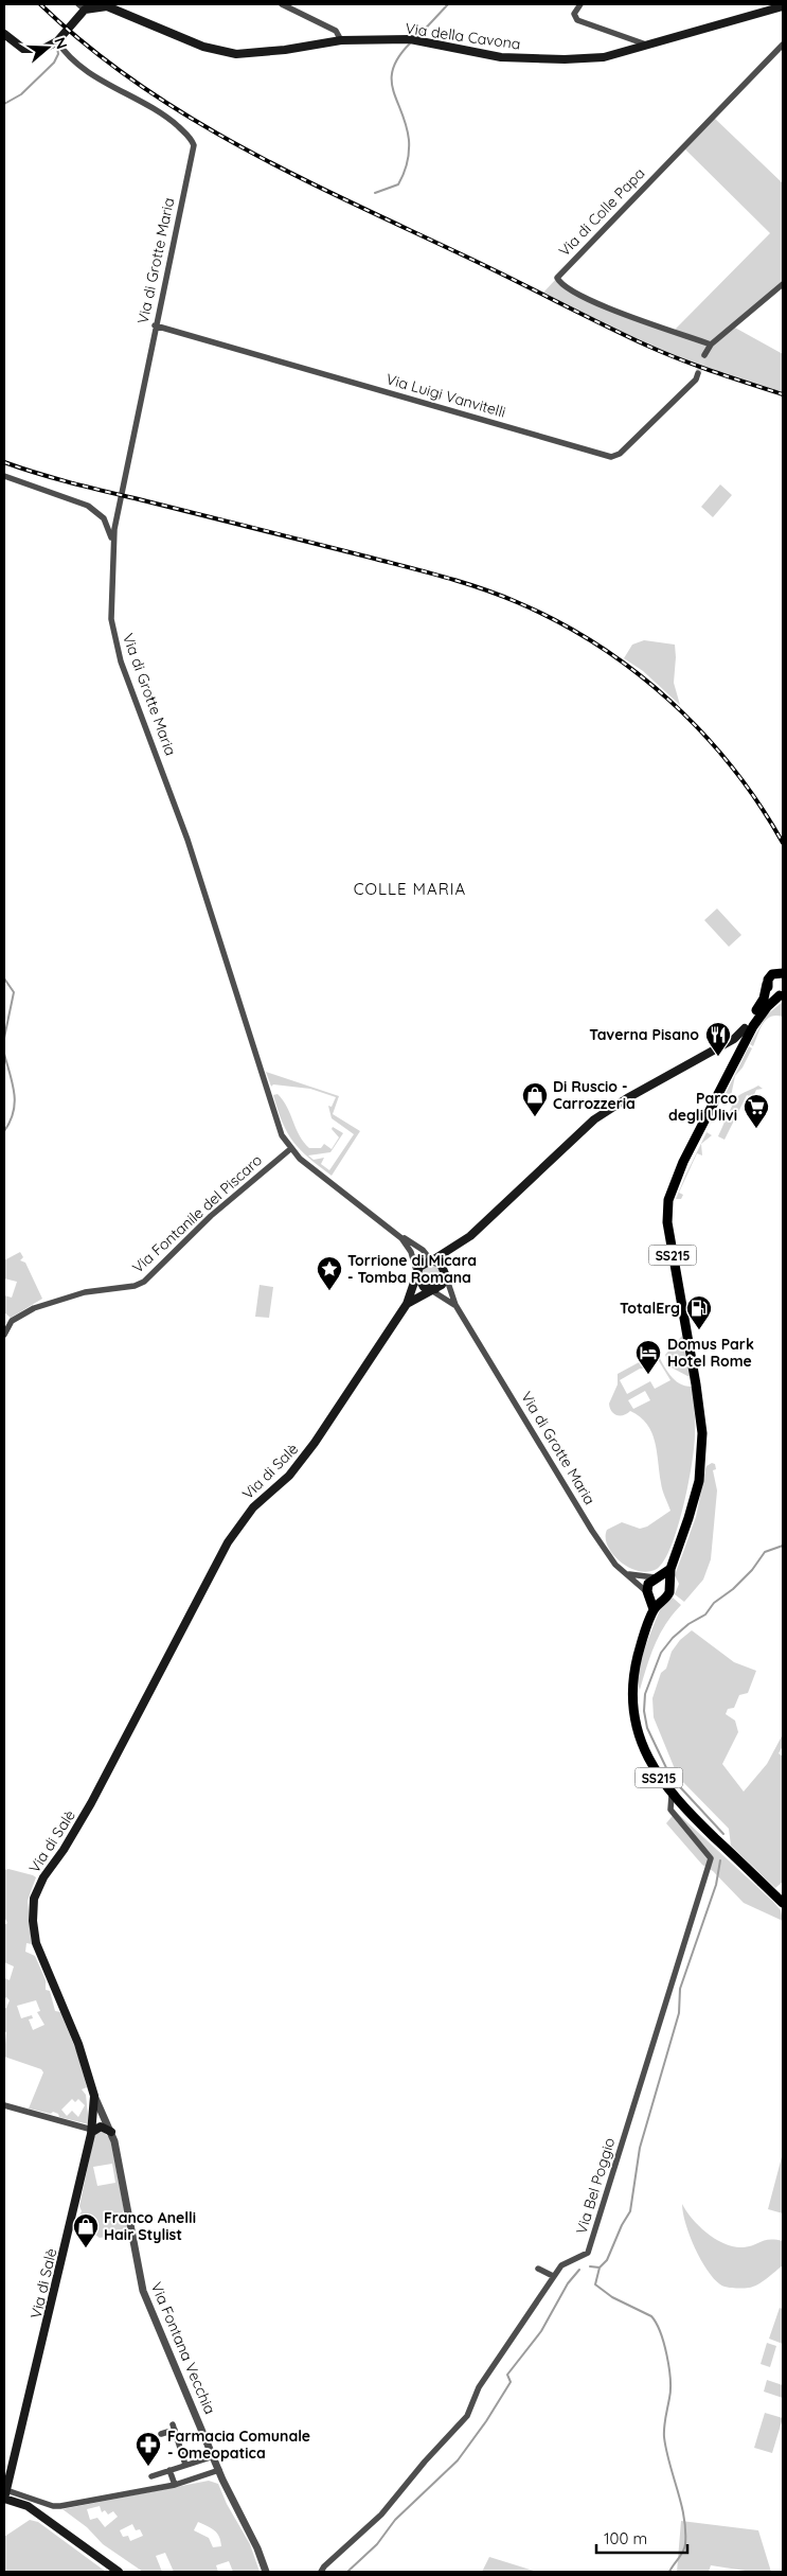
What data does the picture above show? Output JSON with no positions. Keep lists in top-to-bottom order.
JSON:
{
  "streets": {
    "main road": ["Via della Cavona", "SS215", "Via di Salè"],
    "street": [
      "Via di Colle Papa",
      "Via di Grotte Maria",
      "Via Luigi Vanvitelli",
      "Via Fontanile del Piscaro",
      "Via Bel Poggio",
      "Via Fontana Vecchia"
    ]
  },
  "crossings": [
    ["Via della Cavona", "Via di Grotte Maria"],
    ["Via di Grotte Maria", "Via Luigi Vanvitelli"],
    ["Via di Grotte Maria", "Via Fontanile del Piscaro"],
    ["Via di Grotte Maria", "Via di Salè"],
    ["SS215", "Via Bel Poggio"],
    ["Via di Salè", "Via Fontana Vecchia"]
  ],
  "districts": ["COLLE MARIA"],
  "places": {
    "restaurant": ["Taverna Pisano"],
    "shop": ["Di Ruscio - Carrozzeria", "Franco Anelli Hair Stylist"],
    "supermarket": ["Parco degli Ulivi"],
    "place": ["Torrione di Micara - Tomba Romana"],
    "fuel station": ["TotalErg"],
    "hotel": ["Domus Park Hotel Rome"],
    "pharmacy": ["Farmacia Comunale - Omeopatica"]
  },
  "scale_bar": "100 m",
  "north": "right"
}
